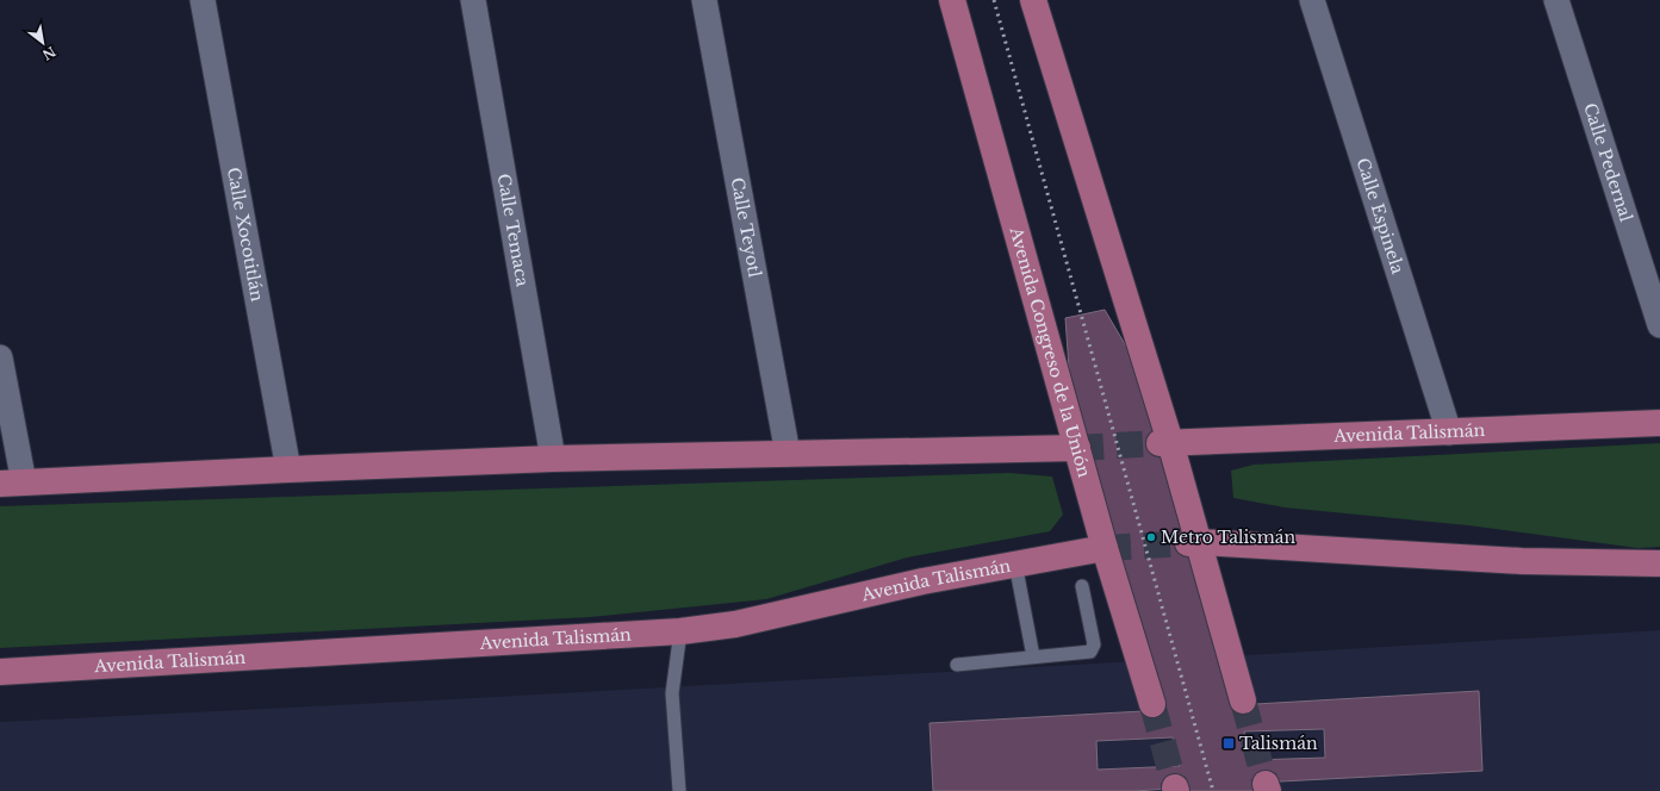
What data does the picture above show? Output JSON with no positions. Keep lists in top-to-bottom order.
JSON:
{
  "streets": {
    "main road": ["Avenida Congreso de la Unión", "Avenida Talismán"],
    "street": [
      "Calle Pedernal",
      "Calle Espinela",
      "Calle Teyotl",
      "Calle Temaca",
      "Calle Xocotitlán"
    ]
  },
  "crossings": [
    ["Calle Espinela", "Avenida Talismán"],
    ["Avenida Congreso de la Unión", "Avenida Talismán"]
  ],
  "places": {
    "other": ["Metro Talismán"],
    "transit": ["Talismán"]
  },
  "north": "bottom right"
}
